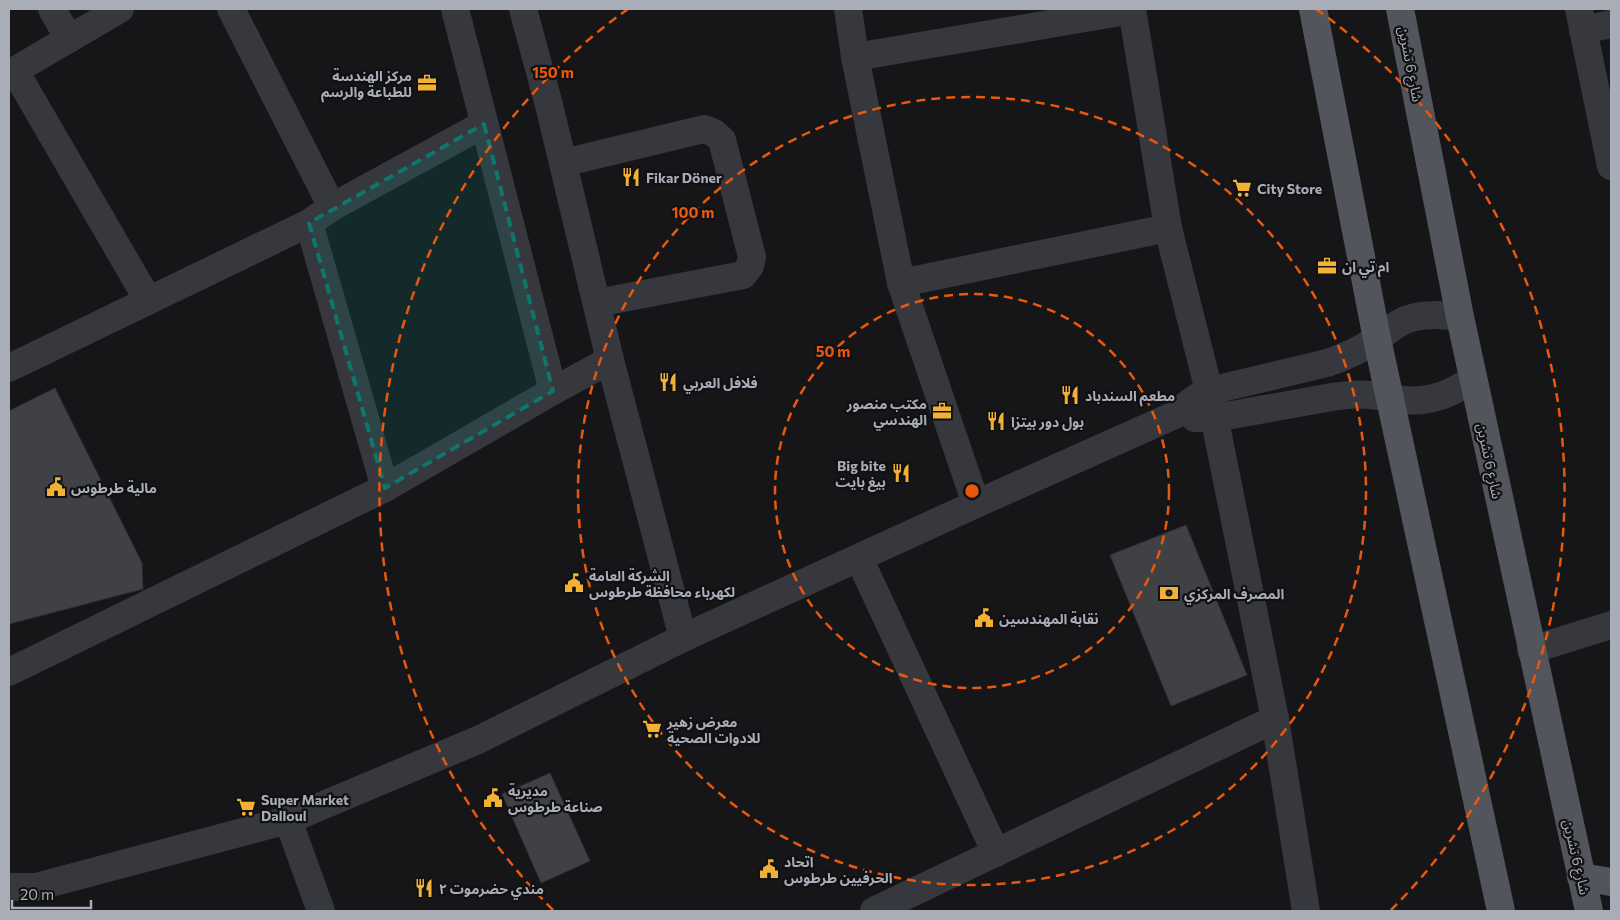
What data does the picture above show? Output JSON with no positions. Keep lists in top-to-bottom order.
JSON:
{
  "streets": {
    "main road": ["شارع 6 تشرين"]
  },
  "places": {
    "office": ["مركز الهندسة للطباعة والرسم", "ام تي ان", "مكتب منصور الهندسي"],
    "restaurant": [
      "Fikar Döner",
      "فلافل العربي",
      "مطعم السندباد",
      "بول دور بيتزا",
      "Big bite بيغ بايت",
      "مندي حضرموت ٢"
    ],
    "supermarket": ["City Store", "معرض زهير للادوات الصحية", "Super Market Dalloul"],
    "public building": [
      "مالية طرطوس",
      "الشركة العامة لكهرباء محافظة طرطوس",
      "نقابة المهندسين",
      "مديرية صناعة طرطوس",
      "اتحاد الحرفيين طرطوس"
    ],
    "bank": ["المصرف المركزي"]
  },
  "scale_bar": "20 m",
  "rings": ["150 m", "100 m", "50 m"]
}
